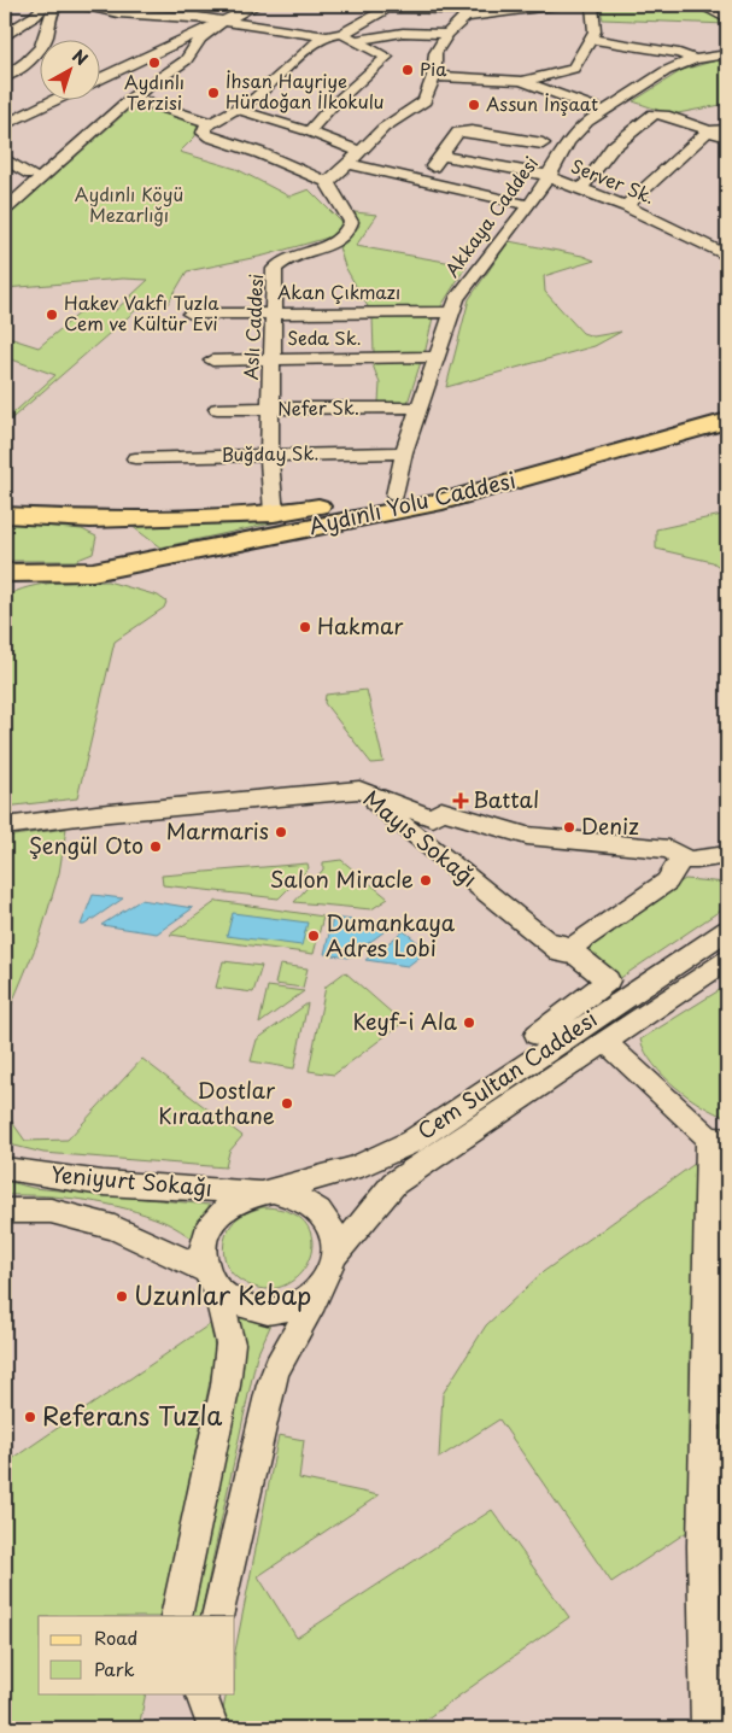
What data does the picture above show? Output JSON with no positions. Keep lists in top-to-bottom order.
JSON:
{
  "streets": {
    "main road": ["Aydınlı Yolu Caddesi"],
    "street": [
      "Server Sk.",
      "Akkaya Caddesi",
      "Akan Çıkmazı",
      "Aslı Caddesi",
      "Seda Sk.",
      "Nefer Sk.",
      "Buğday Sk.",
      "Mayıs Sokağı",
      "Cem Sultan Caddesi",
      "Yeniyurt Sokağı"
    ]
  },
  "crossings": [
    ["Server Sk.", "Akkaya Caddesi"],
    ["Akkaya Caddesi", "Akan Çıkmazı"],
    ["Akkaya Caddesi", "Seda Sk."],
    ["Akkaya Caddesi", "Nefer Sk."],
    ["Akkaya Caddesi", "Buğday Sk."],
    ["Akkaya Caddesi", "Aydınlı Yolu Caddesi"],
    ["Akan Çıkmazı", "Aslı Caddesi"],
    ["Aslı Caddesi", "Seda Sk."],
    ["Aslı Caddesi", "Nefer Sk."],
    ["Aslı Caddesi", "Buğday Sk."],
    ["Aslı Caddesi", "Aydınlı Yolu Caddesi"],
    ["Cem Sultan Caddesi", "Yeniyurt Sokağı"]
  ],
  "parks": ["Aydınlı Köyü Mezarlığı"],
  "places": {
    "other": [
      "Aydınlı Terzisi",
      "Pia",
      "İhsan Hayriye Hürdoğan İlkokulu",
      "Assun İnşaat",
      "Hakev Vakfı Tuzla Cem ve Kültür Evi",
      "Hakmar",
      "Deniz",
      "Marmaris",
      "Şengül Oto",
      "Salon Miracle",
      "Dumankaya Adres Lobi",
      "Keyf-i Ala",
      "Dostlar Kıraathane",
      "Uzunlar Kebap",
      "Referans Tuzla"
    ],
    "health": ["Battal"]
  },
  "legend": ["Road", "Park"],
  "north": "top right"
}
